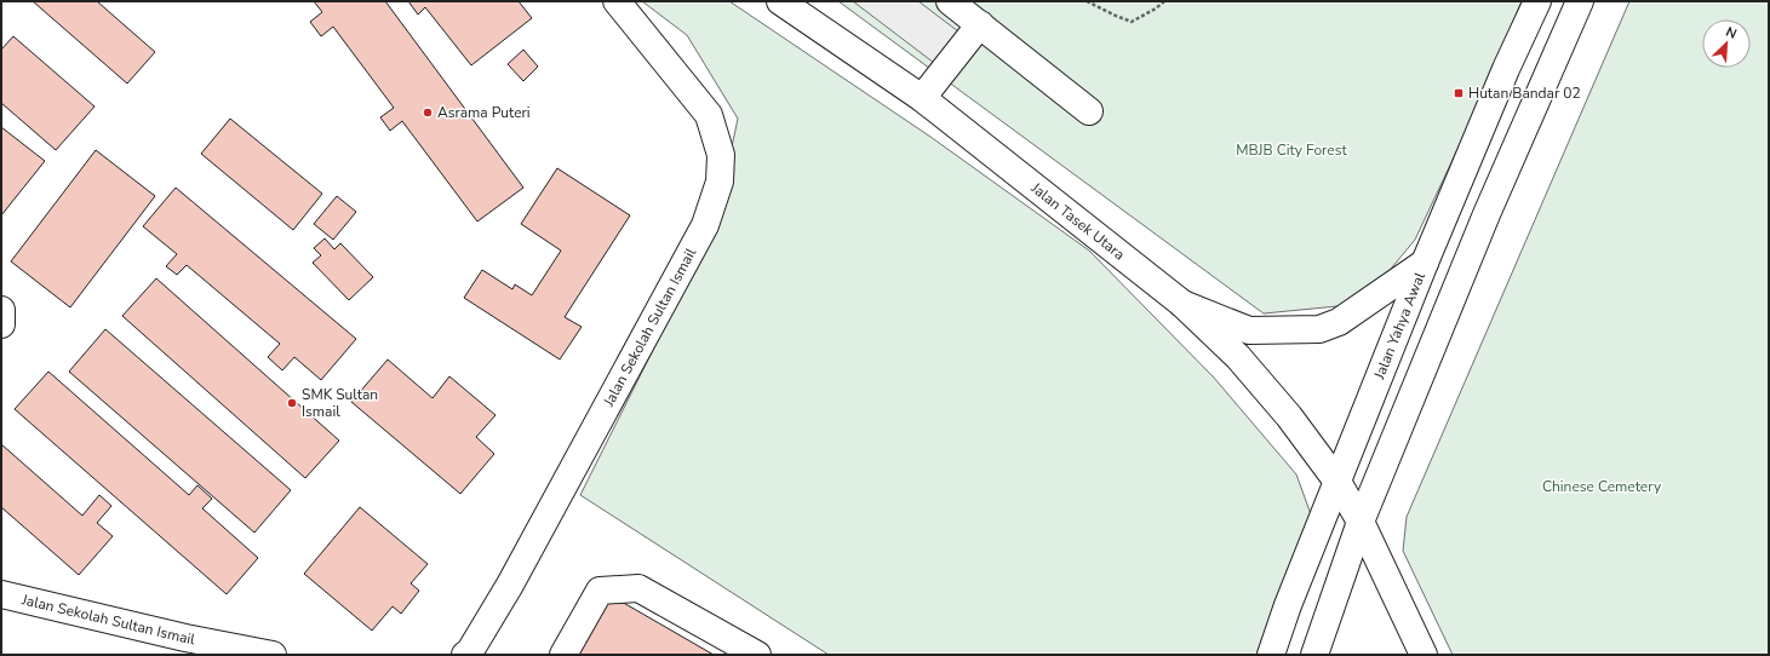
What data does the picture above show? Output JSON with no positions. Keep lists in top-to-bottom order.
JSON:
{
  "streets": {
    "street": ["Jalan Tasek Utara", "Jalan Sekolah Sultan Ismail", "Jalan Yahya Awal"]
  },
  "crossings": [
    ["Jalan Tasek Utara", "Jalan Yahya Awal"]
  ],
  "parks": ["MBJB City Forest", "Chinese Cemetery"],
  "places": {
    "transit": ["Hutan Bandar 02"],
    "other": ["Asrama Puteri", "SMK Sultan Ismail"]
  },
  "north": "top right"
}
